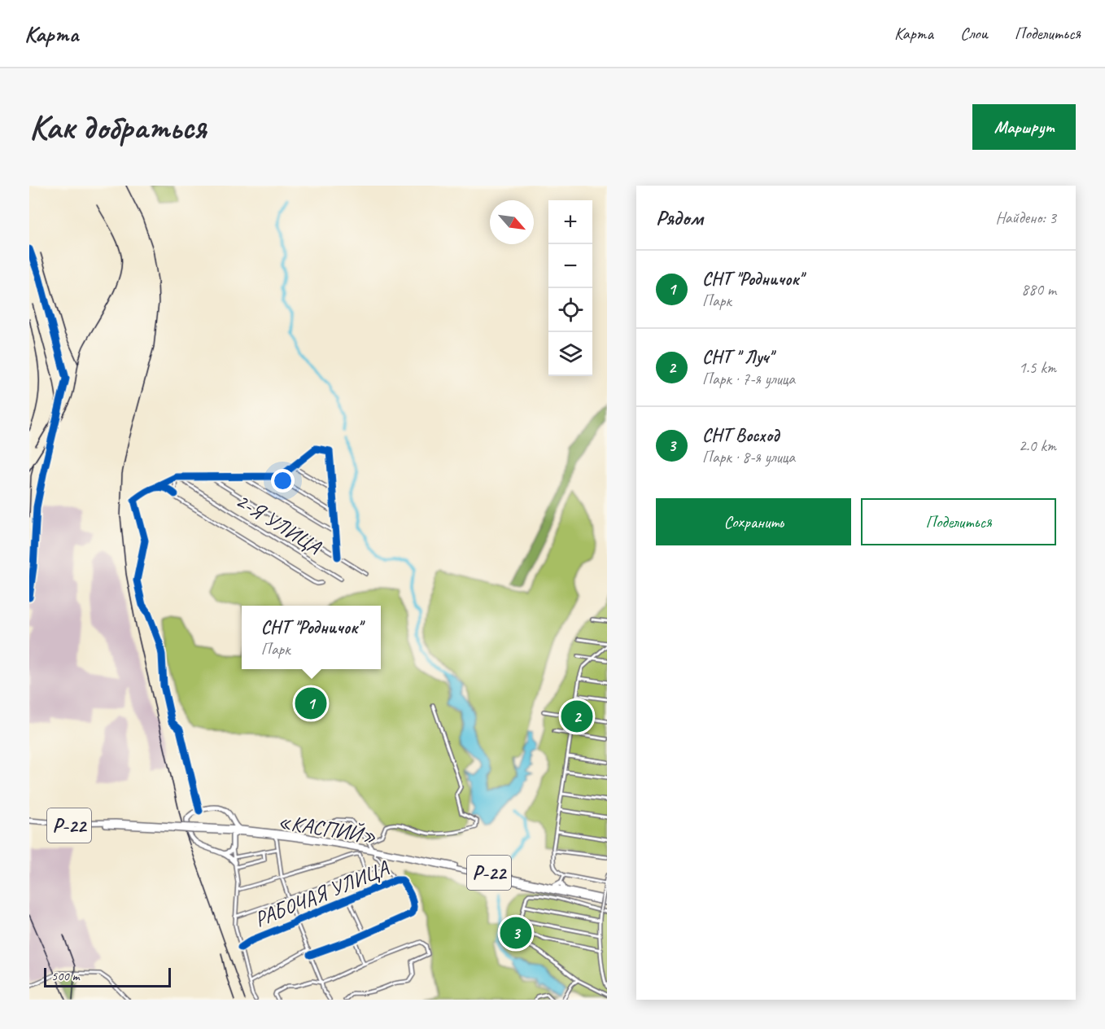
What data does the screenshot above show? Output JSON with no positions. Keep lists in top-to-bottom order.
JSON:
{
  "streets": {
    "highway": ["Р-22", "«КАСПИЙ»"],
    "street": ["2-Я УЛИЦА", "РАБОЧАЯ УЛИЦА"]
  },
  "crossings": [
    ["Р-22", "«КАСПИЙ»"]
  ],
  "scale_bar": "500 m",
  "north": "bottom right",
  "page": {
    "header": "Карта",
    "nav": ["Карта", "Слои", "Поделиться"],
    "buttons": [
      "Маршрут",
      ["Сохранить", "Поделиться"]
    ],
    "title": "Как добраться",
    "heading": ["Рядом", "Найдено: 3"],
    "map_buttons": ["+", "−"],
    "list": [
      {
        "mark": "1",
        "name": "СНТ \"Родничок\"",
        "note": "Парк",
        "value": "880 m"
      },
      {
        "mark": "2",
        "name": "СНТ \" Луч\"",
        "note": "Парк · 7-я улица",
        "value": "1.5 km"
      },
      {
        "mark": "3",
        "name": "СНТ Восход",
        "note": "Парк · 8-я улица",
        "value": "2.0 km"
      }
    ],
    "popup": ["СНТ \"Родничок\"", "Парк"],
    "pins": ["1", "2", "3"],
    "scale": "500 m"
  }
}
